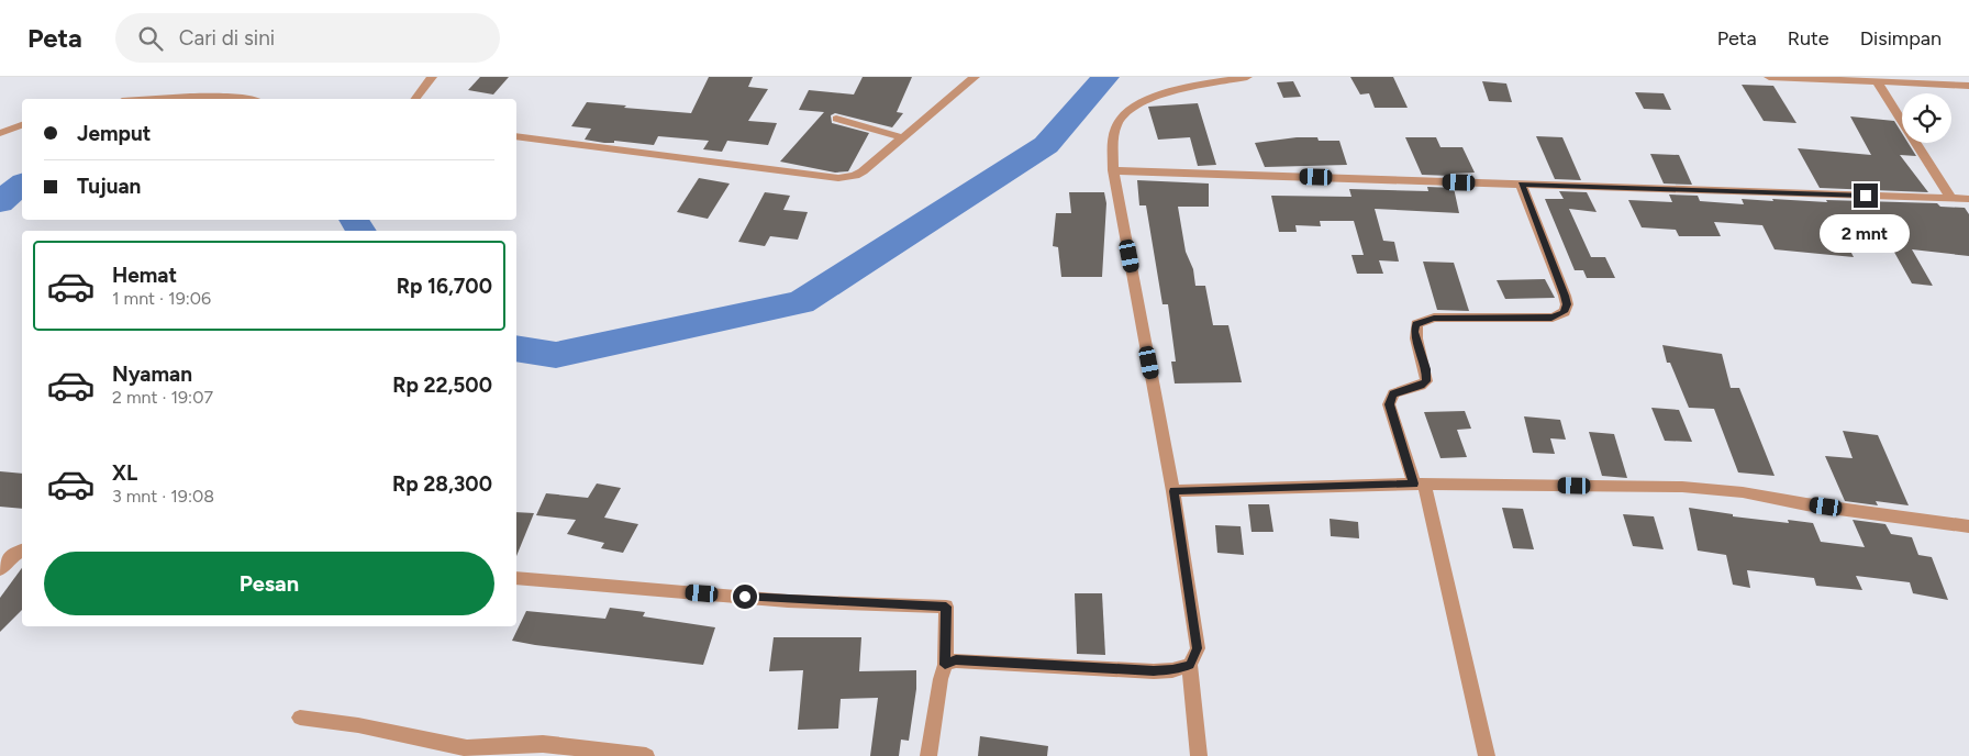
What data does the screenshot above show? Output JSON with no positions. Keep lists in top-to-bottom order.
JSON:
{
  "page": {
    "header": "Peta",
    "search": "Cari di sini",
    "nav": ["Peta", "Rute", "Disimpan"],
    "banner": ["Jemput", "Tujuan"],
    "bubble": "2 mnt",
    "list": [
      {
        "name": "Hemat",
        "note": "1 mnt · 19:06",
        "value": "Rp 16,700"
      },
      {
        "name": "Nyaman",
        "note": "2 mnt · 19:07",
        "value": "Rp 22,500"
      },
      {
        "name": "XL",
        "note": "3 mnt · 19:08",
        "value": "Rp 28,300"
      }
    ],
    "buttons": "Pesan"
  }
}
